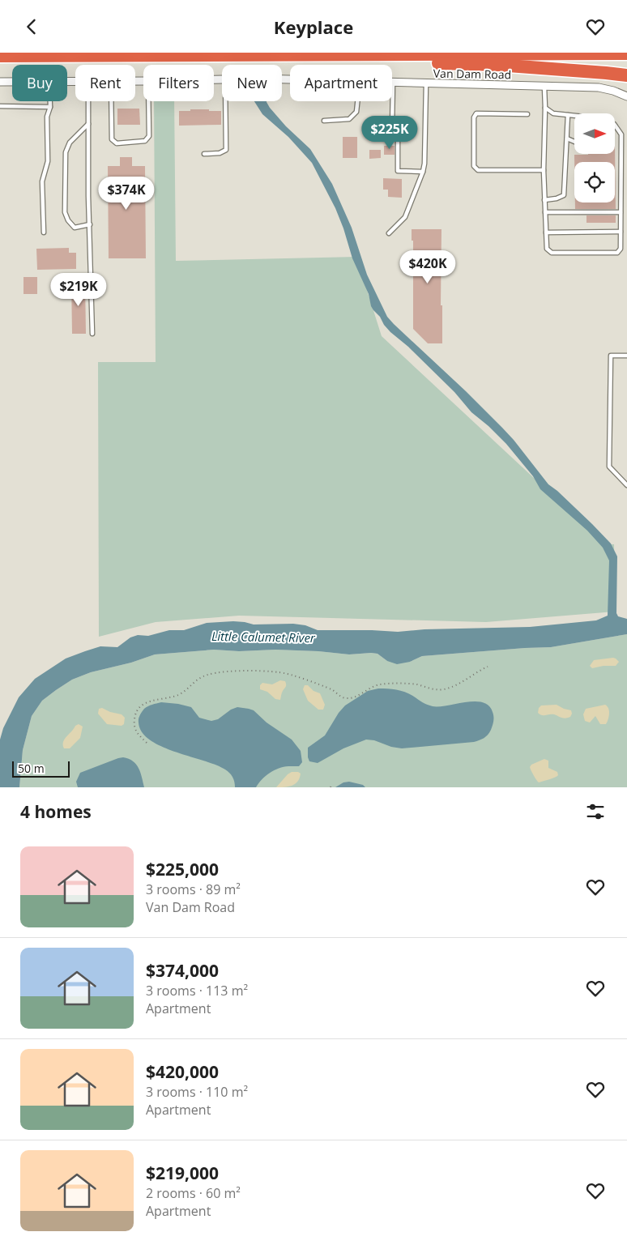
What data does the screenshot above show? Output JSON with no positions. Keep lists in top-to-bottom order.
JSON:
{
  "streets": {
    "street": ["Van Dam Road"]
  },
  "water": ["Little Calumet River"],
  "scale_bar": "50 m",
  "north": "right",
  "page": {
    "header": "Keyplace",
    "chip": [
      "Buy",
      "Rent",
      "Filters",
      "New",
      "Apartment"
    ],
    "price": [
      "$225K",
      "$374K",
      "$420K",
      "$219K"
    ],
    "scale": "50 m",
    "heading": "4 homes",
    "list": [
      {
        "name": "$225,000",
        "note": "3 rooms · 89 m² · Van Dam Road"
      },
      {
        "name": "$374,000",
        "note": "3 rooms · 113 m² · Apartment"
      },
      {
        "name": "$420,000",
        "note": "3 rooms · 110 m² · Apartment"
      },
      {
        "name": "$219,000",
        "note": "2 rooms · 60 m² · Apartment"
      }
    ]
  }
}
